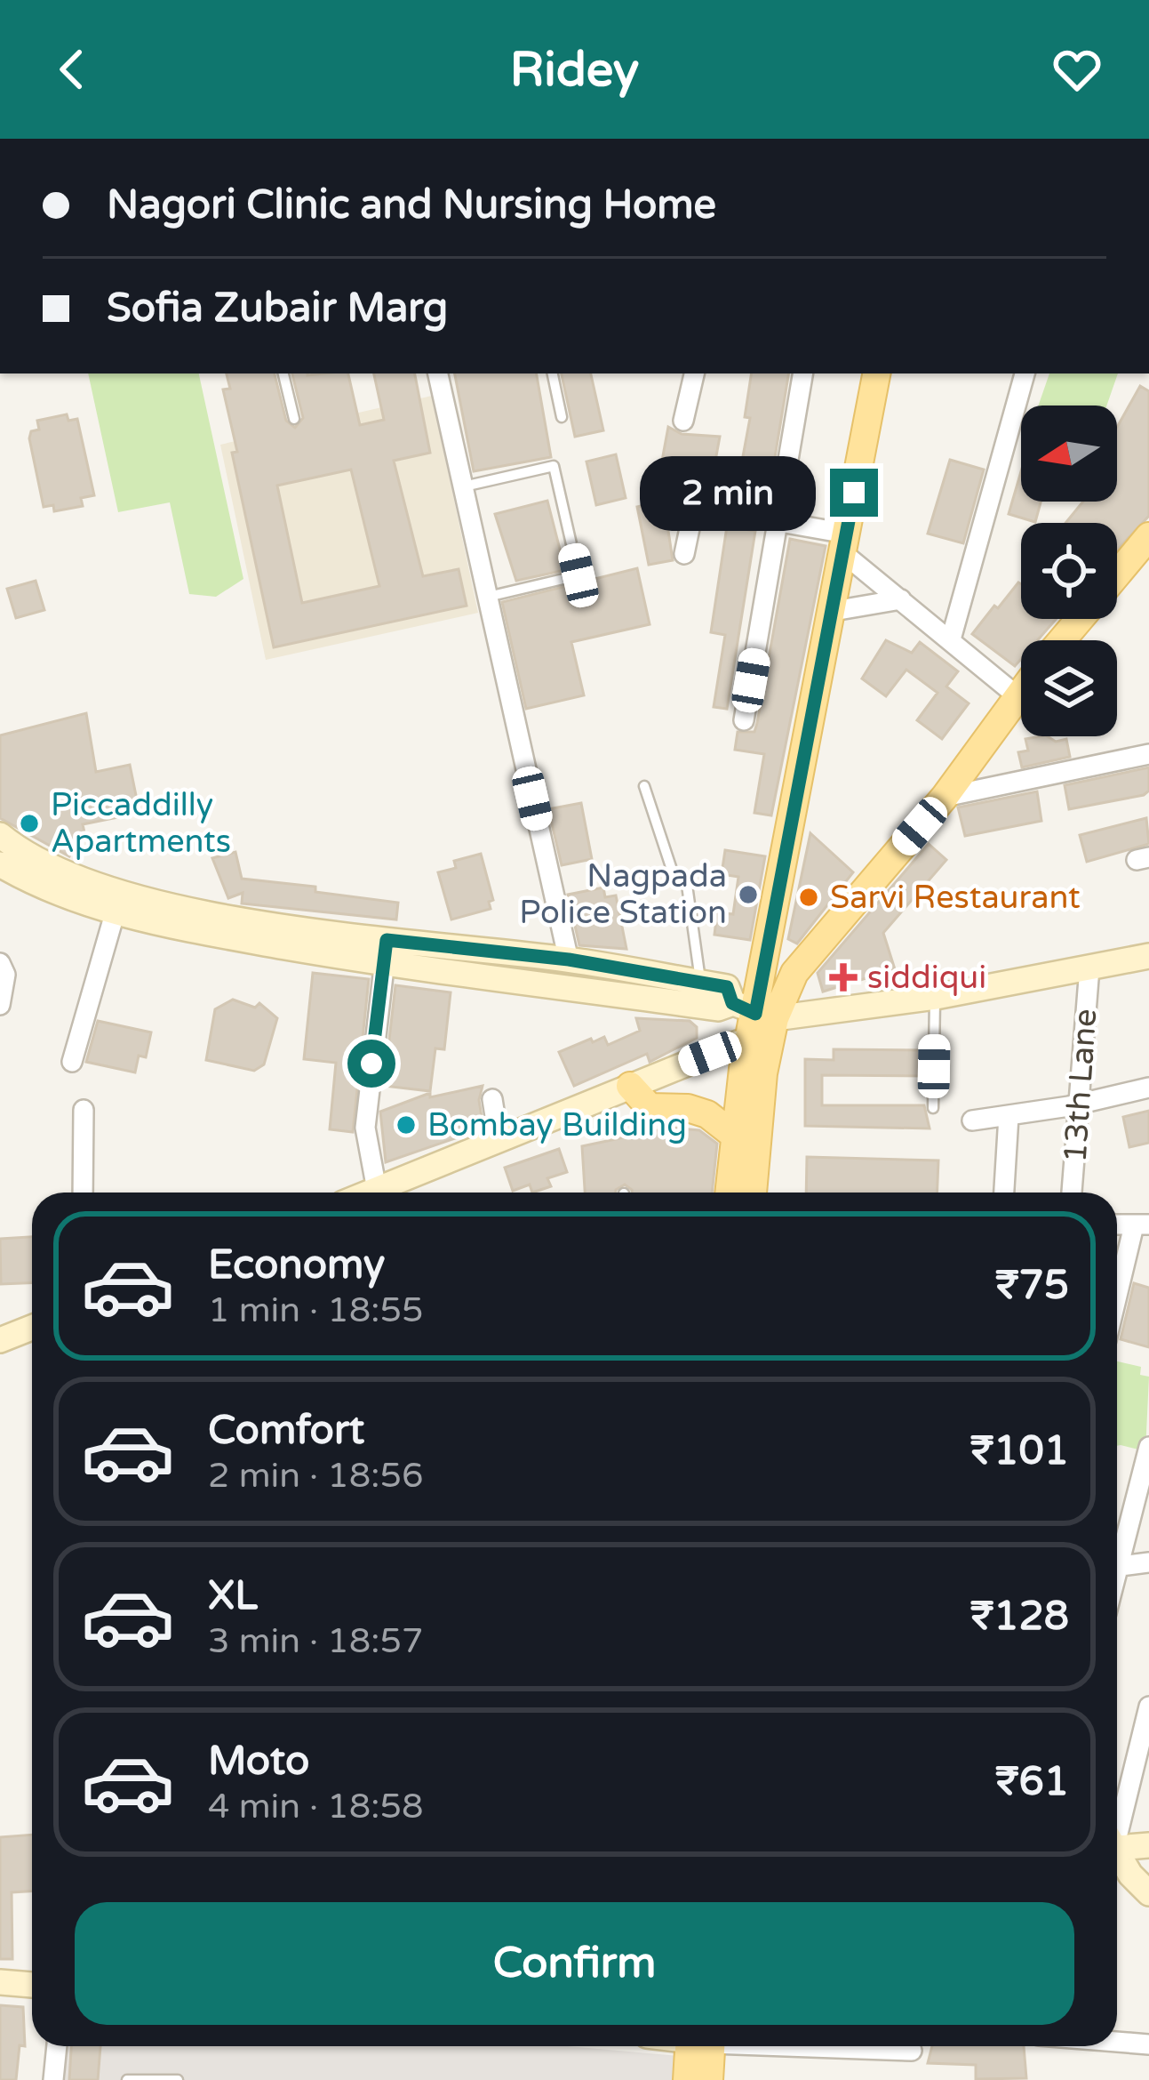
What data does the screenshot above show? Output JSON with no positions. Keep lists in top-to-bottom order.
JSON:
{
  "streets": {
    "street": ["13th Lane"]
  },
  "places": {
    "other": [
      "Piccaddilly Apartments",
      "Nagpada Police Station",
      "Sarvi Restaurant",
      "Bombay Building"
    ],
    "health": ["siddiqui"]
  },
  "north": "left",
  "page": {
    "header": "Ridey",
    "banner": ["Nagori Clinic and Nursing Home", "Sofia Zubair Marg"],
    "bubble": "2 min",
    "list": [
      {
        "name": "Economy",
        "note": "1 min · 18:55",
        "value": "₹75"
      },
      {
        "name": "Comfort",
        "note": "2 min · 18:56",
        "value": "₹101"
      },
      {
        "name": "XL",
        "note": "3 min · 18:57",
        "value": "₹128"
      },
      {
        "name": "Moto",
        "note": "4 min · 18:58",
        "value": "₹61"
      }
    ],
    "buttons": "Confirm"
  }
}
